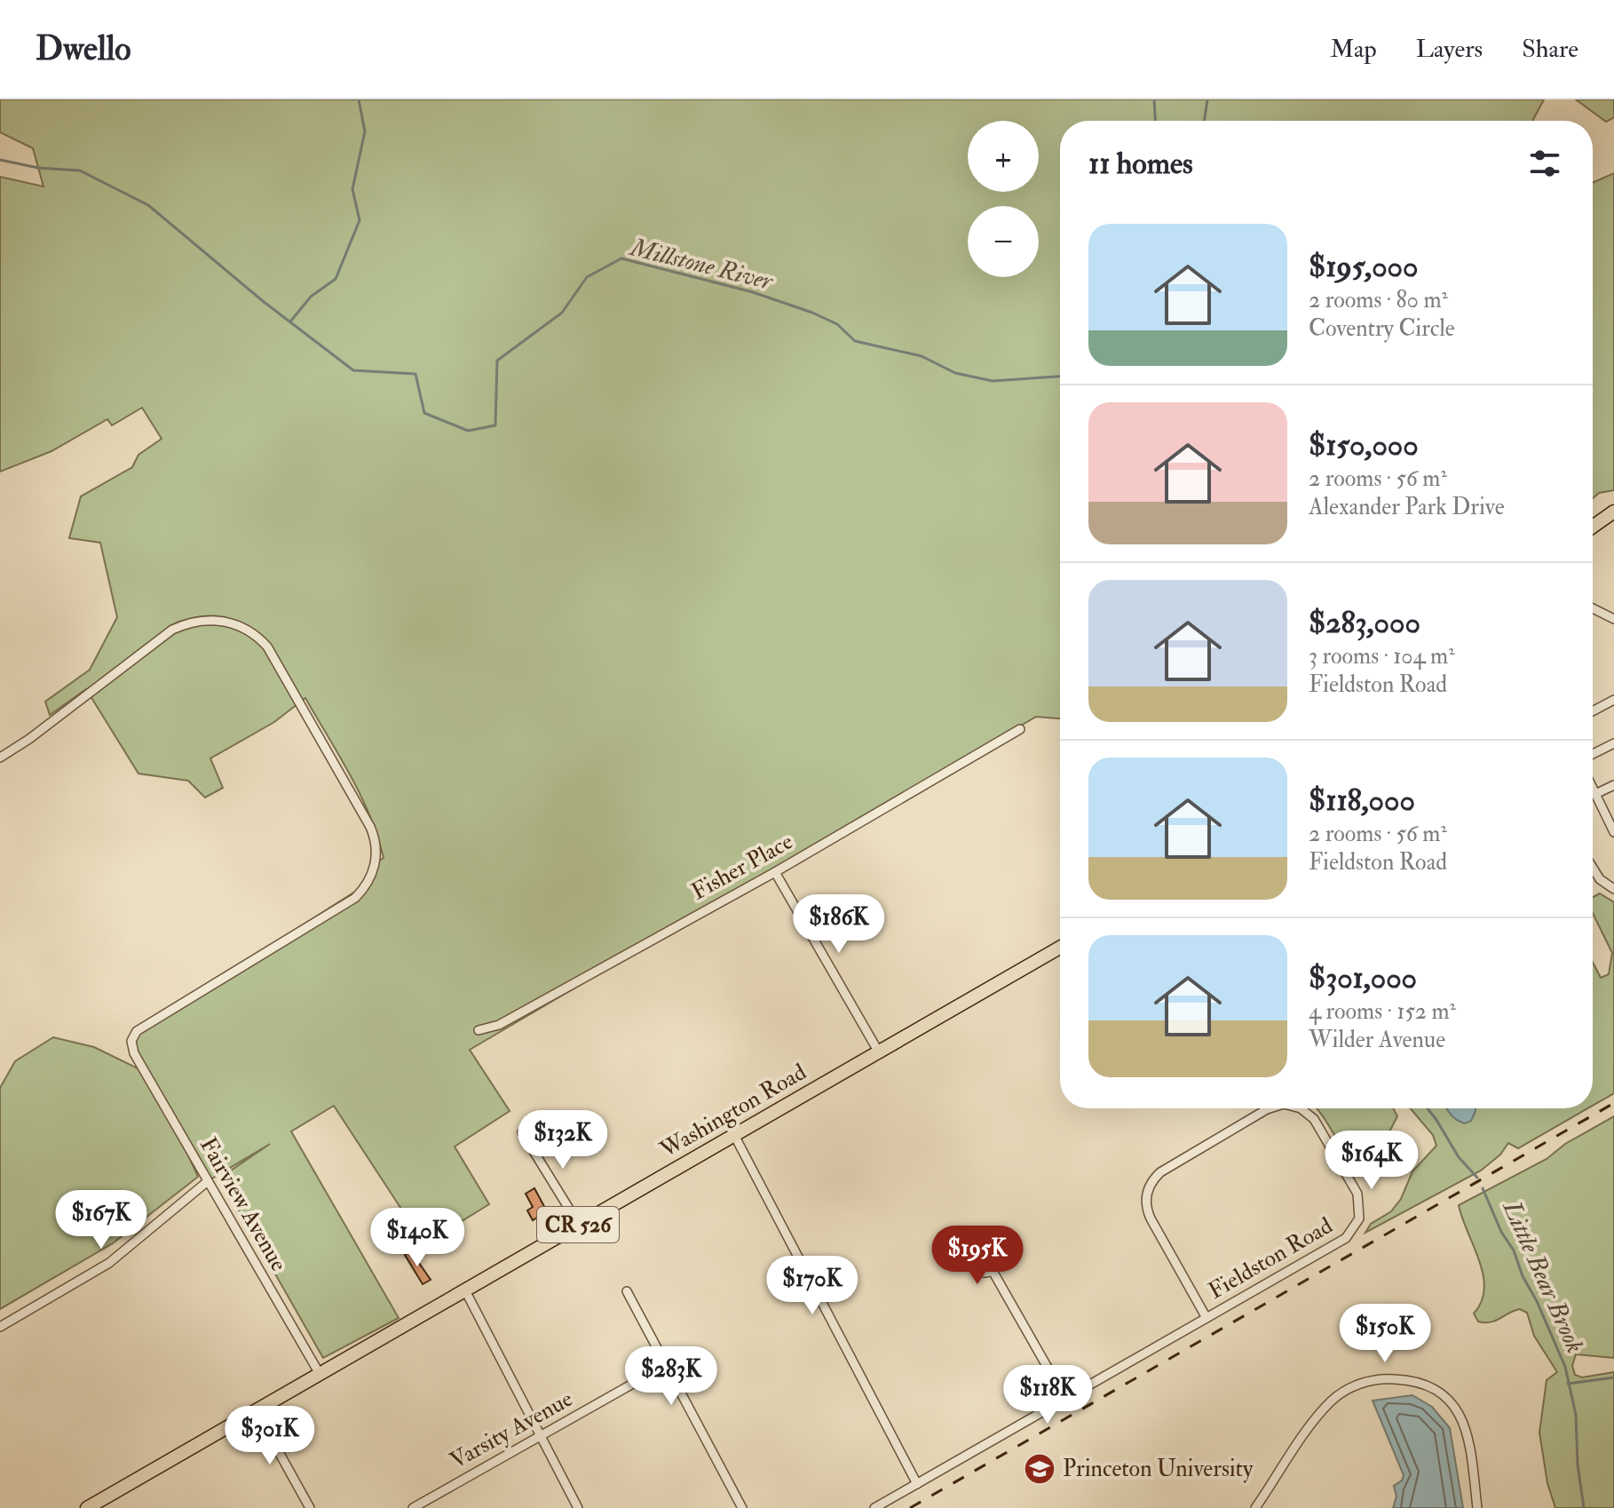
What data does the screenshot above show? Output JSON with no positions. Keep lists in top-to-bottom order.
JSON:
{
  "streets": {
    "main road": ["Washington Road", "CR 526"],
    "street": [
      "Fisher Place",
      "Fairview Avenue",
      "Fieldston Road",
      "Varsity Avenue"
    ]
  },
  "crossings": [
    ["Washington Road", "Fairview Avenue"]
  ],
  "water": ["Millstone River", "Little Bear Brook"],
  "places": {
    "school or university": ["Princeton University"]
  },
  "page": {
    "header": "Dwello",
    "nav": ["Map", "Layers", "Share"],
    "map_buttons": ["+", "−"],
    "heading": "11 homes",
    "list": [
      {
        "name": "$195,000",
        "note": "2 rooms · 80 m² · Coventry Circle"
      },
      {
        "name": "$150,000",
        "note": "2 rooms · 56 m² · Alexander Park Drive"
      },
      {
        "name": "$283,000",
        "note": "3 rooms · 104 m² · Fieldston Road"
      },
      {
        "name": "$118,000",
        "note": "2 rooms · 56 m² · Fieldston Road"
      },
      {
        "name": "$301,000",
        "note": "4 rooms · 152 m² · Wilder Avenue"
      }
    ],
    "price": [
      "$186K",
      "$132K",
      "$164K",
      "$167K",
      "$140K",
      "$195K",
      "$170K",
      "$150K",
      "$283K",
      "$118K",
      "$301K"
    ]
  }
}
